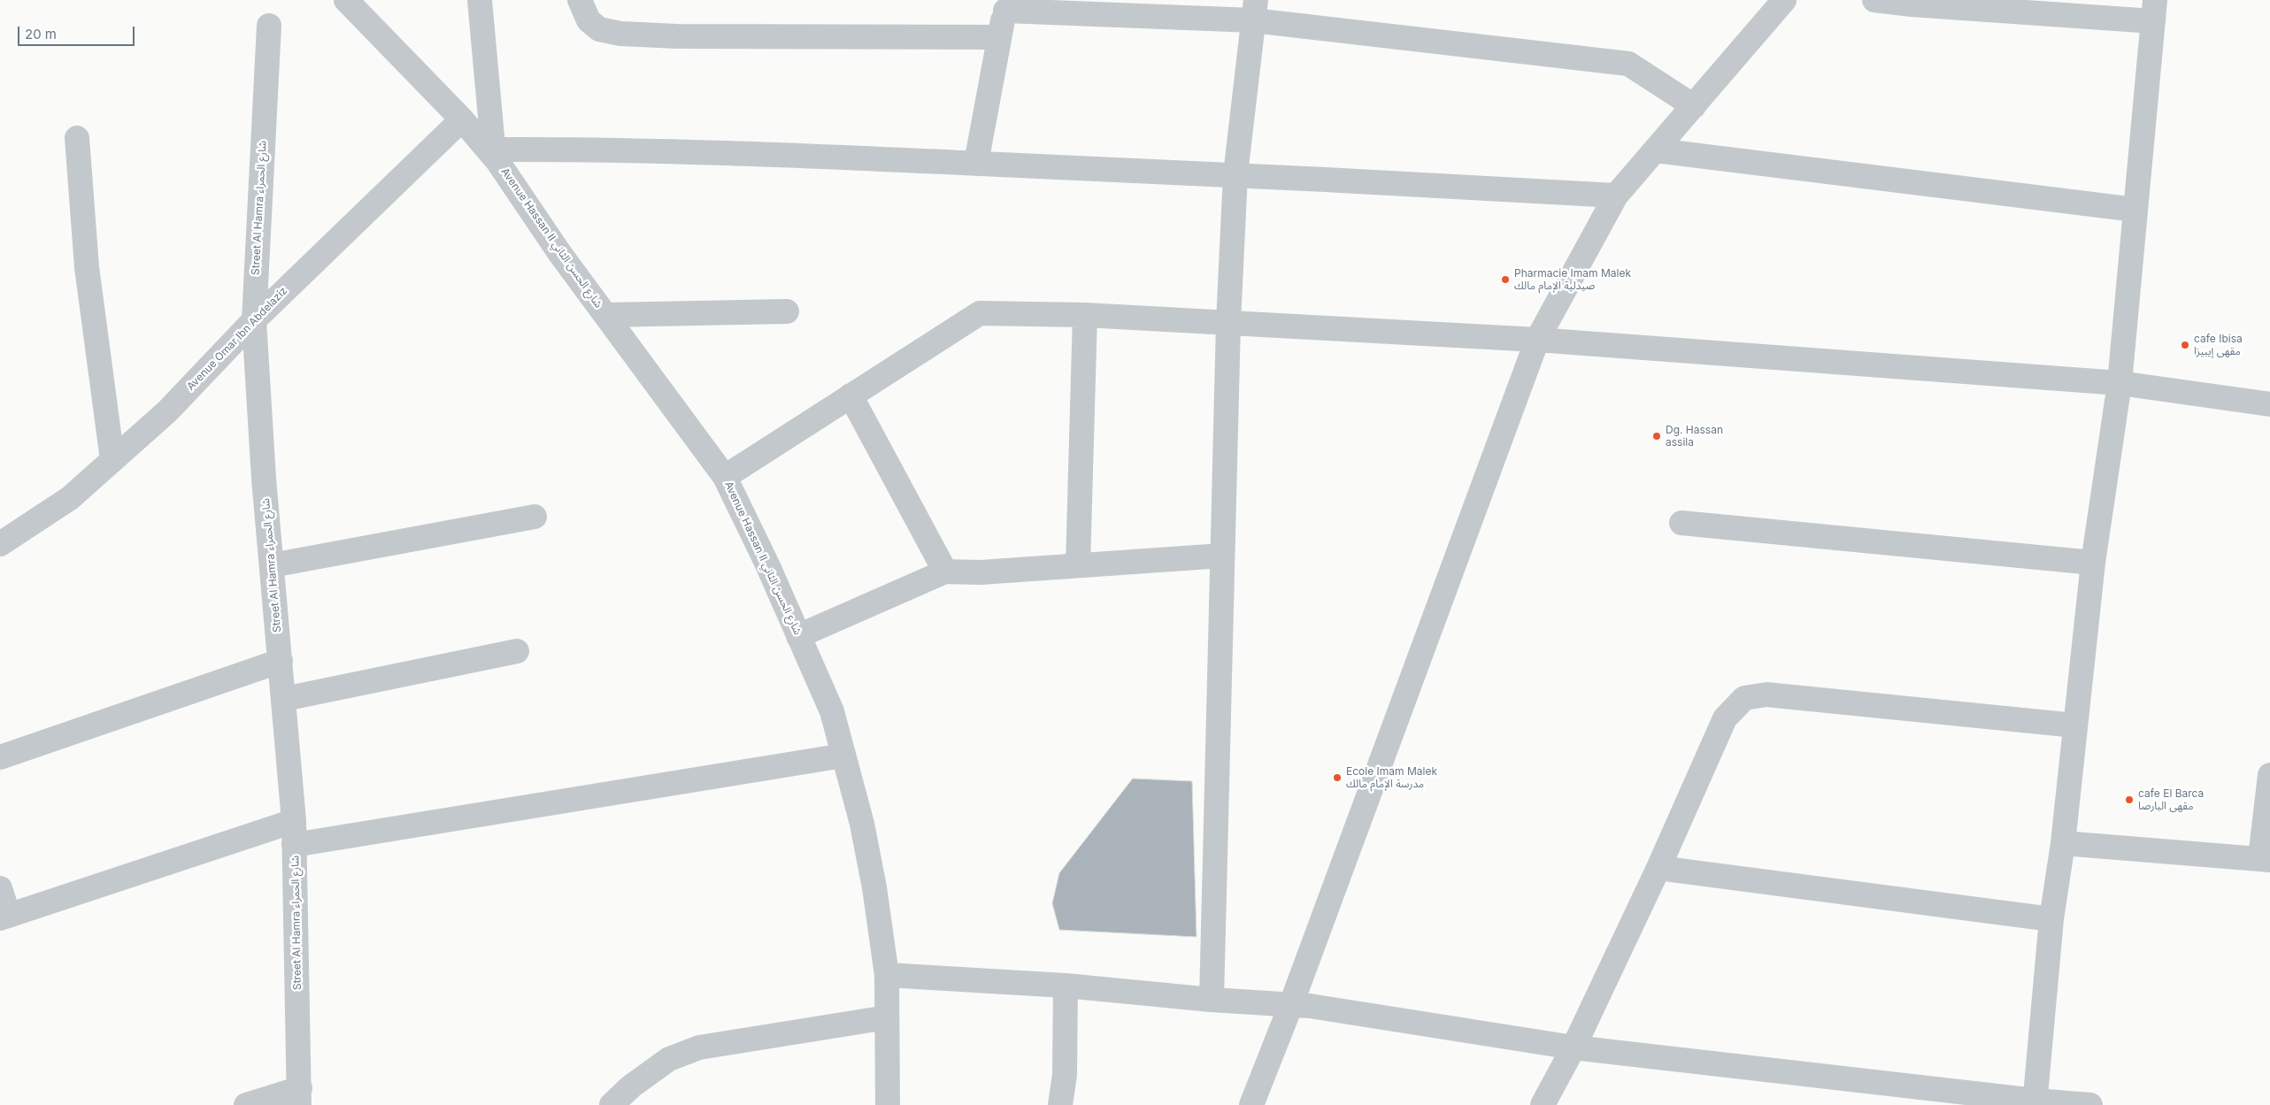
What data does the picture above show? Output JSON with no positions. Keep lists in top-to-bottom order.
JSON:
{
  "streets": {
    "street": ["Street Al Hamra شارع الحمراء", "Avenue Hassan II شارع الحسن الثاني", "Avenue Omar Ibn Abdelaziz"]
  },
  "crossings": [
    ["Street Al Hamra شارع الحمراء", "Avenue Omar Ibn Abdelaziz"],
    ["Avenue Hassan II شارع الحسن الثاني", "Avenue Omar Ibn Abdelaziz"]
  ],
  "places": [
    "Pharmacie Imam Malek صيدلية الإمام مالك",
    "cafe Ibisa مقهى إيبيزا",
    "Dg. Hassan assila",
    "Ecole Imam Malek مدرسة الإمام مالك",
    "cafe El Barca مقهى البارصا"
  ],
  "scale_bar": "20 m"
}
